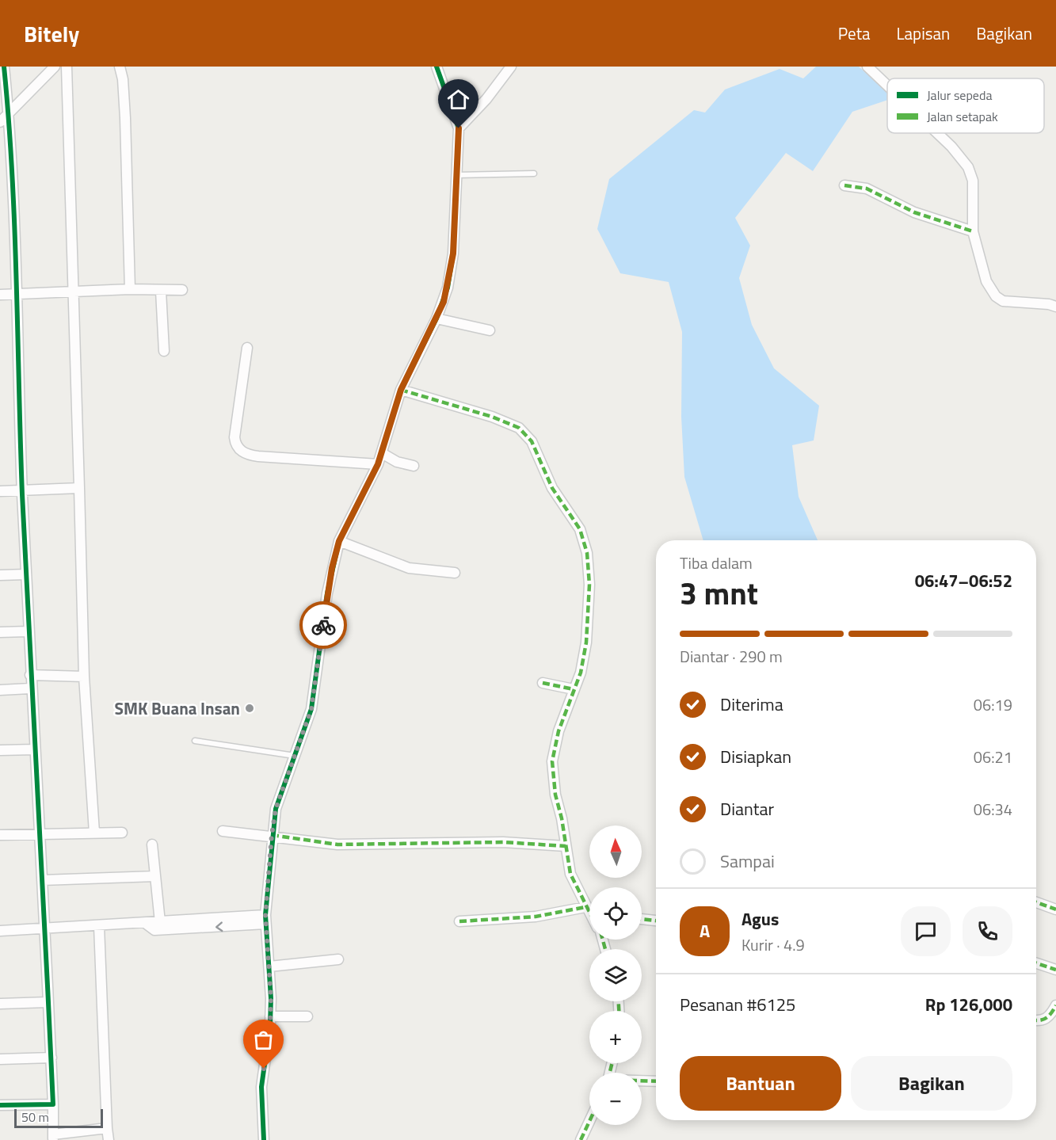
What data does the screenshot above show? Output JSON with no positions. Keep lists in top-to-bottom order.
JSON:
{
  "places": ["SMK Buana Insan"],
  "legend": ["Jalur sepeda", "Jalan setapak"],
  "scale_bar": "50 m",
  "north": "top",
  "page": {
    "header": "Bitely",
    "nav": ["Peta", "Lapisan", "Bagikan"],
    "heading": ["3 mnt", "Tiba dalam", "06:47–06:52"],
    "panel": [
      "Agus",
      "Kurir · 4.9",
      "Pesanan #6125",
      "Rp 126,000"
    ],
    "bar": "Diantar · 290 m",
    "list": [
      ["Diterima", "06:19"],
      ["Disiapkan", "06:21"],
      ["Diantar", "06:34"],
      "Sampai"
    ],
    "map_buttons": ["+", "−"],
    "round": "A",
    "buttons": ["Bantuan", "Bagikan"],
    "scale": "50 m"
  }
}
